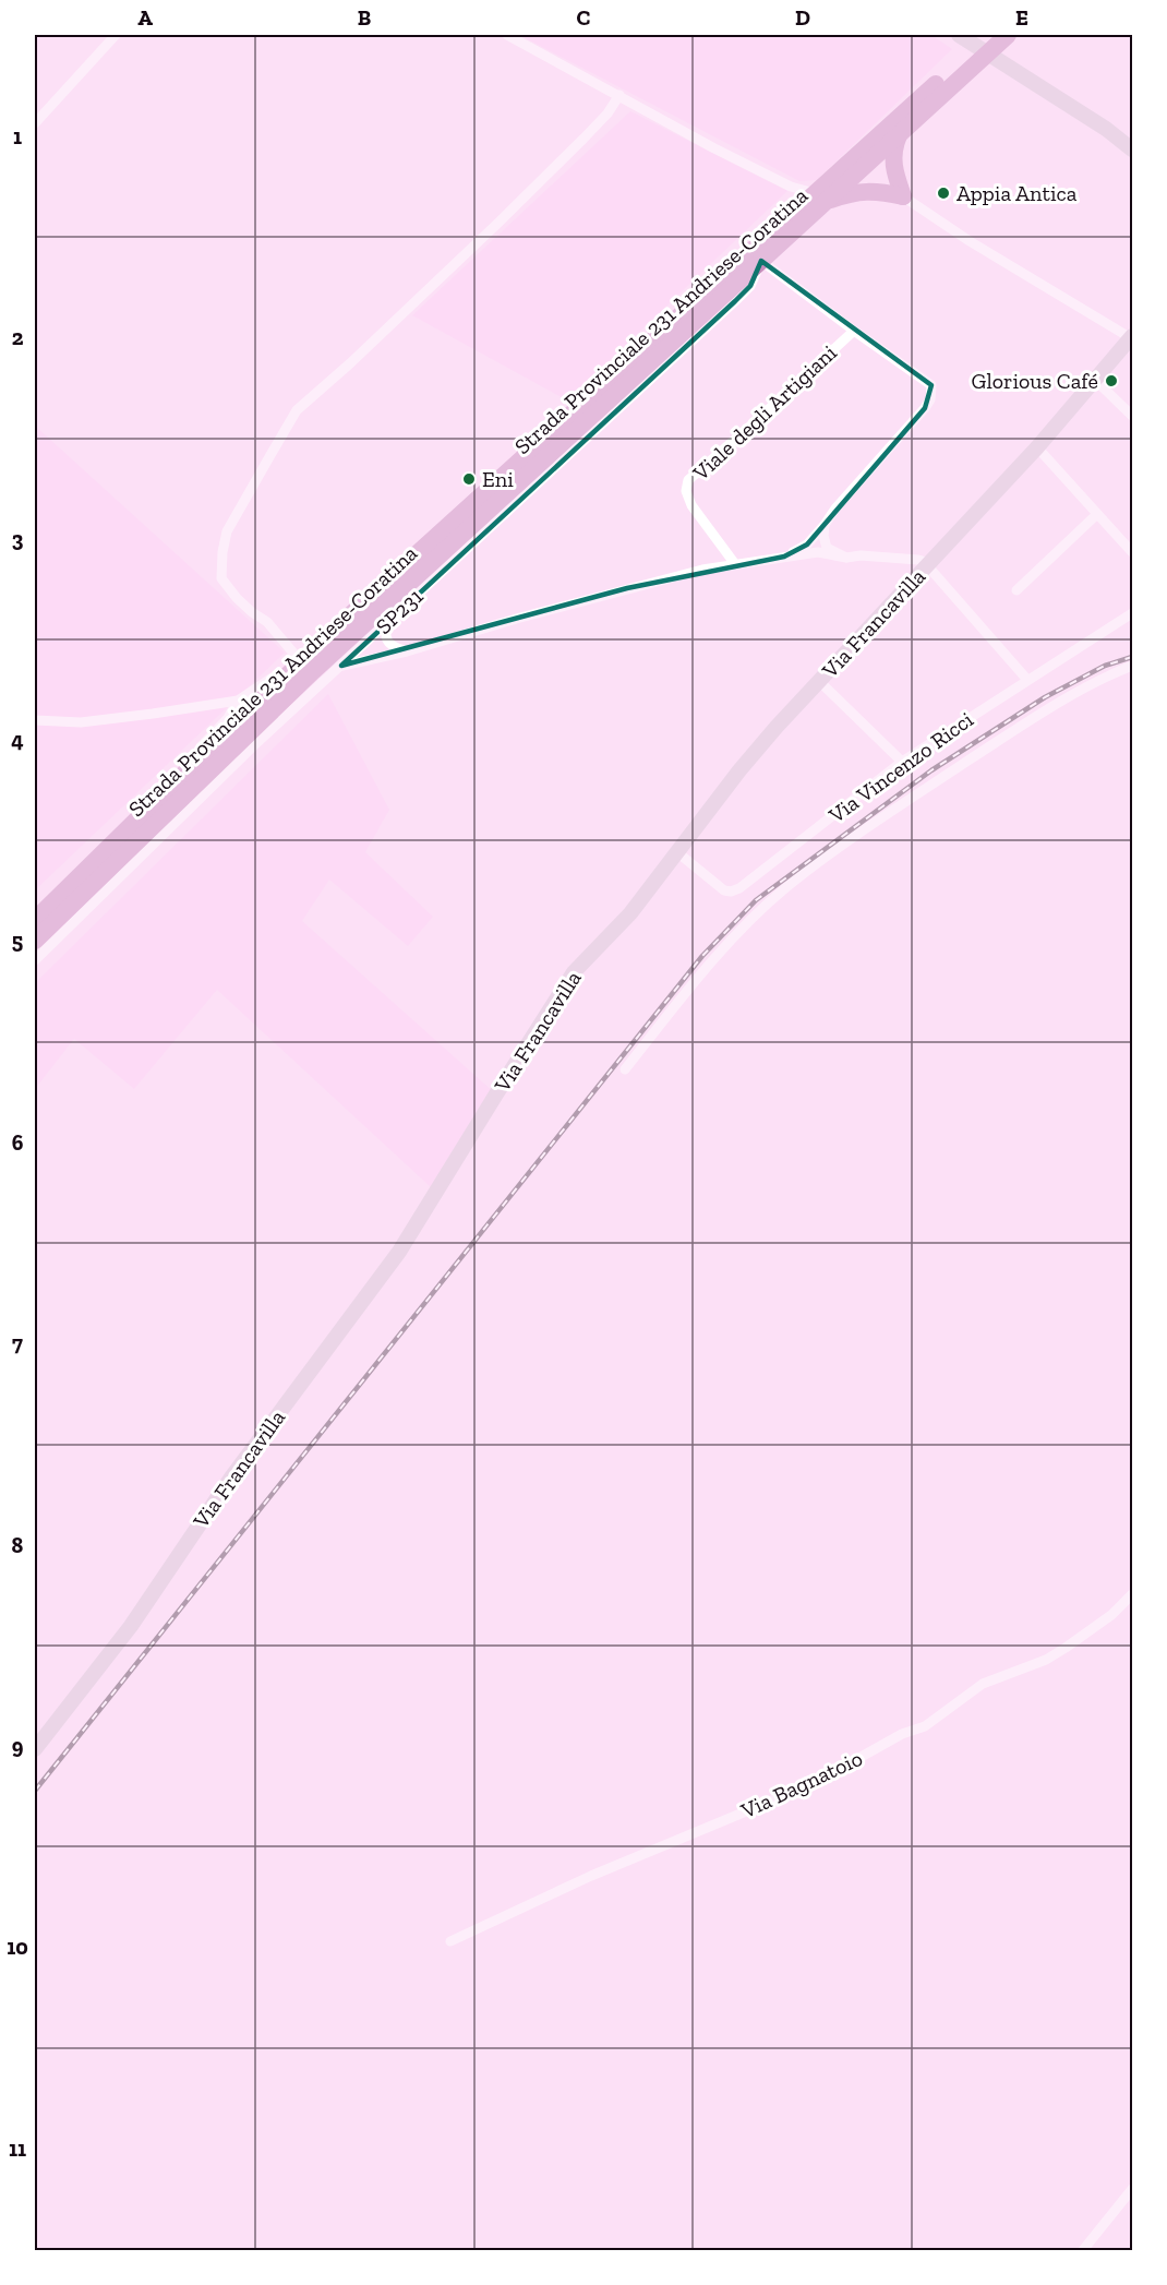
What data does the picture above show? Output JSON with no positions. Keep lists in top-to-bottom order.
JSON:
{
  "streets": {
    "highway": ["Strada Provinciale 231 Andriese-Coratina", "SP231"],
    "street": [
      "Viale degli Artigiani",
      "Via Francavilla",
      "Via Vincenzo Ricci",
      "Via Bagnatoio"
    ]
  },
  "crossings": [
    ["Strada Provinciale 231 Andriese-Coratina", "SP231"],
    ["Via Francavilla", "Via Vincenzo Ricci"]
  ],
  "places": ["Appia Antica", "Glorious Café", "Eni"],
  "grid": {
    "columns": [
      "A",
      "B",
      "C",
      "D",
      "E"
    ],
    "rows": [
      "1",
      "2",
      "3",
      "4",
      "5",
      "6",
      "7",
      "8",
      "9",
      "10",
      "11"
    ]
  }
}
